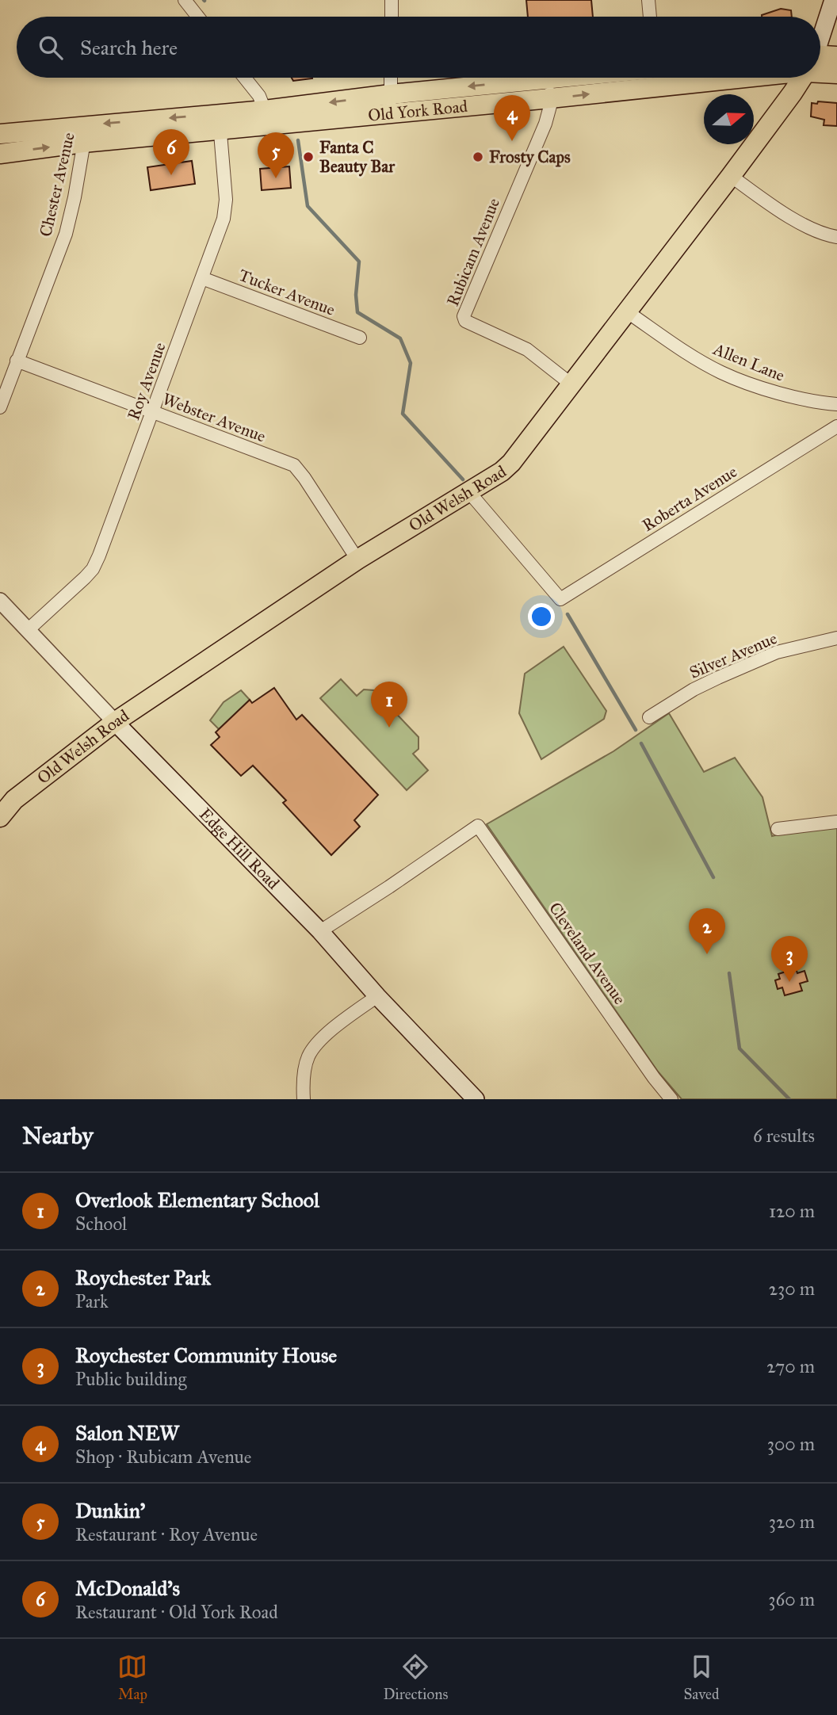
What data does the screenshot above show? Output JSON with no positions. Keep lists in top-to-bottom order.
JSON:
{
  "streets": {
    "main road": ["Old York Road", "Old Welsh Road", "Edge Hill Road"],
    "street": [
      "Chester Avenue",
      "Rubicam Avenue",
      "Tucker Avenue",
      "Allen Lane",
      "Roy Avenue",
      "Webster Avenue",
      "Roberta Avenue",
      "Silver Avenue",
      "Cleveland Avenue"
    ]
  },
  "crossings": [
    ["Old York Road", "Chester Avenue"],
    ["Old York Road", "Rubicam Avenue"],
    ["Old York Road", "Roy Avenue"],
    ["Chester Avenue", "Webster Avenue"],
    ["Rubicam Avenue", "Old Welsh Road"],
    ["Tucker Avenue", "Roy Avenue"],
    ["Allen Lane", "Old Welsh Road"],
    ["Roy Avenue", "Webster Avenue"],
    ["Roy Avenue", "Edge Hill Road"],
    ["Webster Avenue", "Old Welsh Road"],
    ["Old Welsh Road", "Roberta Avenue"],
    ["Old Welsh Road", "Edge Hill Road"],
    ["Edge Hill Road", "Cleveland Avenue"]
  ],
  "places": ["Fanta C Beauty Bar", "Frosty Caps"],
  "north": "right",
  "page": {
    "search": "Search here",
    "pins": [
      "4",
      "6",
      "5",
      "1",
      "2",
      "3"
    ],
    "heading": ["Nearby", "6 results"],
    "list": [
      {
        "mark": "1",
        "name": "Overlook Elementary School",
        "note": "School",
        "value": "120 m"
      },
      {
        "mark": "2",
        "name": "Roychester Park",
        "note": "Park",
        "value": "230 m"
      },
      {
        "mark": "3",
        "name": "Roychester Community House",
        "note": "Public building",
        "value": "270 m"
      },
      {
        "mark": "4",
        "name": "Salon NEW",
        "note": "Shop · Rubicam Avenue",
        "value": "300 m"
      },
      {
        "mark": "5",
        "name": "Dunkin'",
        "note": "Restaurant · Roy Avenue",
        "value": "320 m"
      },
      {
        "mark": "6",
        "name": "McDonald's",
        "note": "Restaurant · Old York Road",
        "value": "360 m"
      }
    ],
    "nav": ["Map", "Directions", "Saved"]
  }
}
